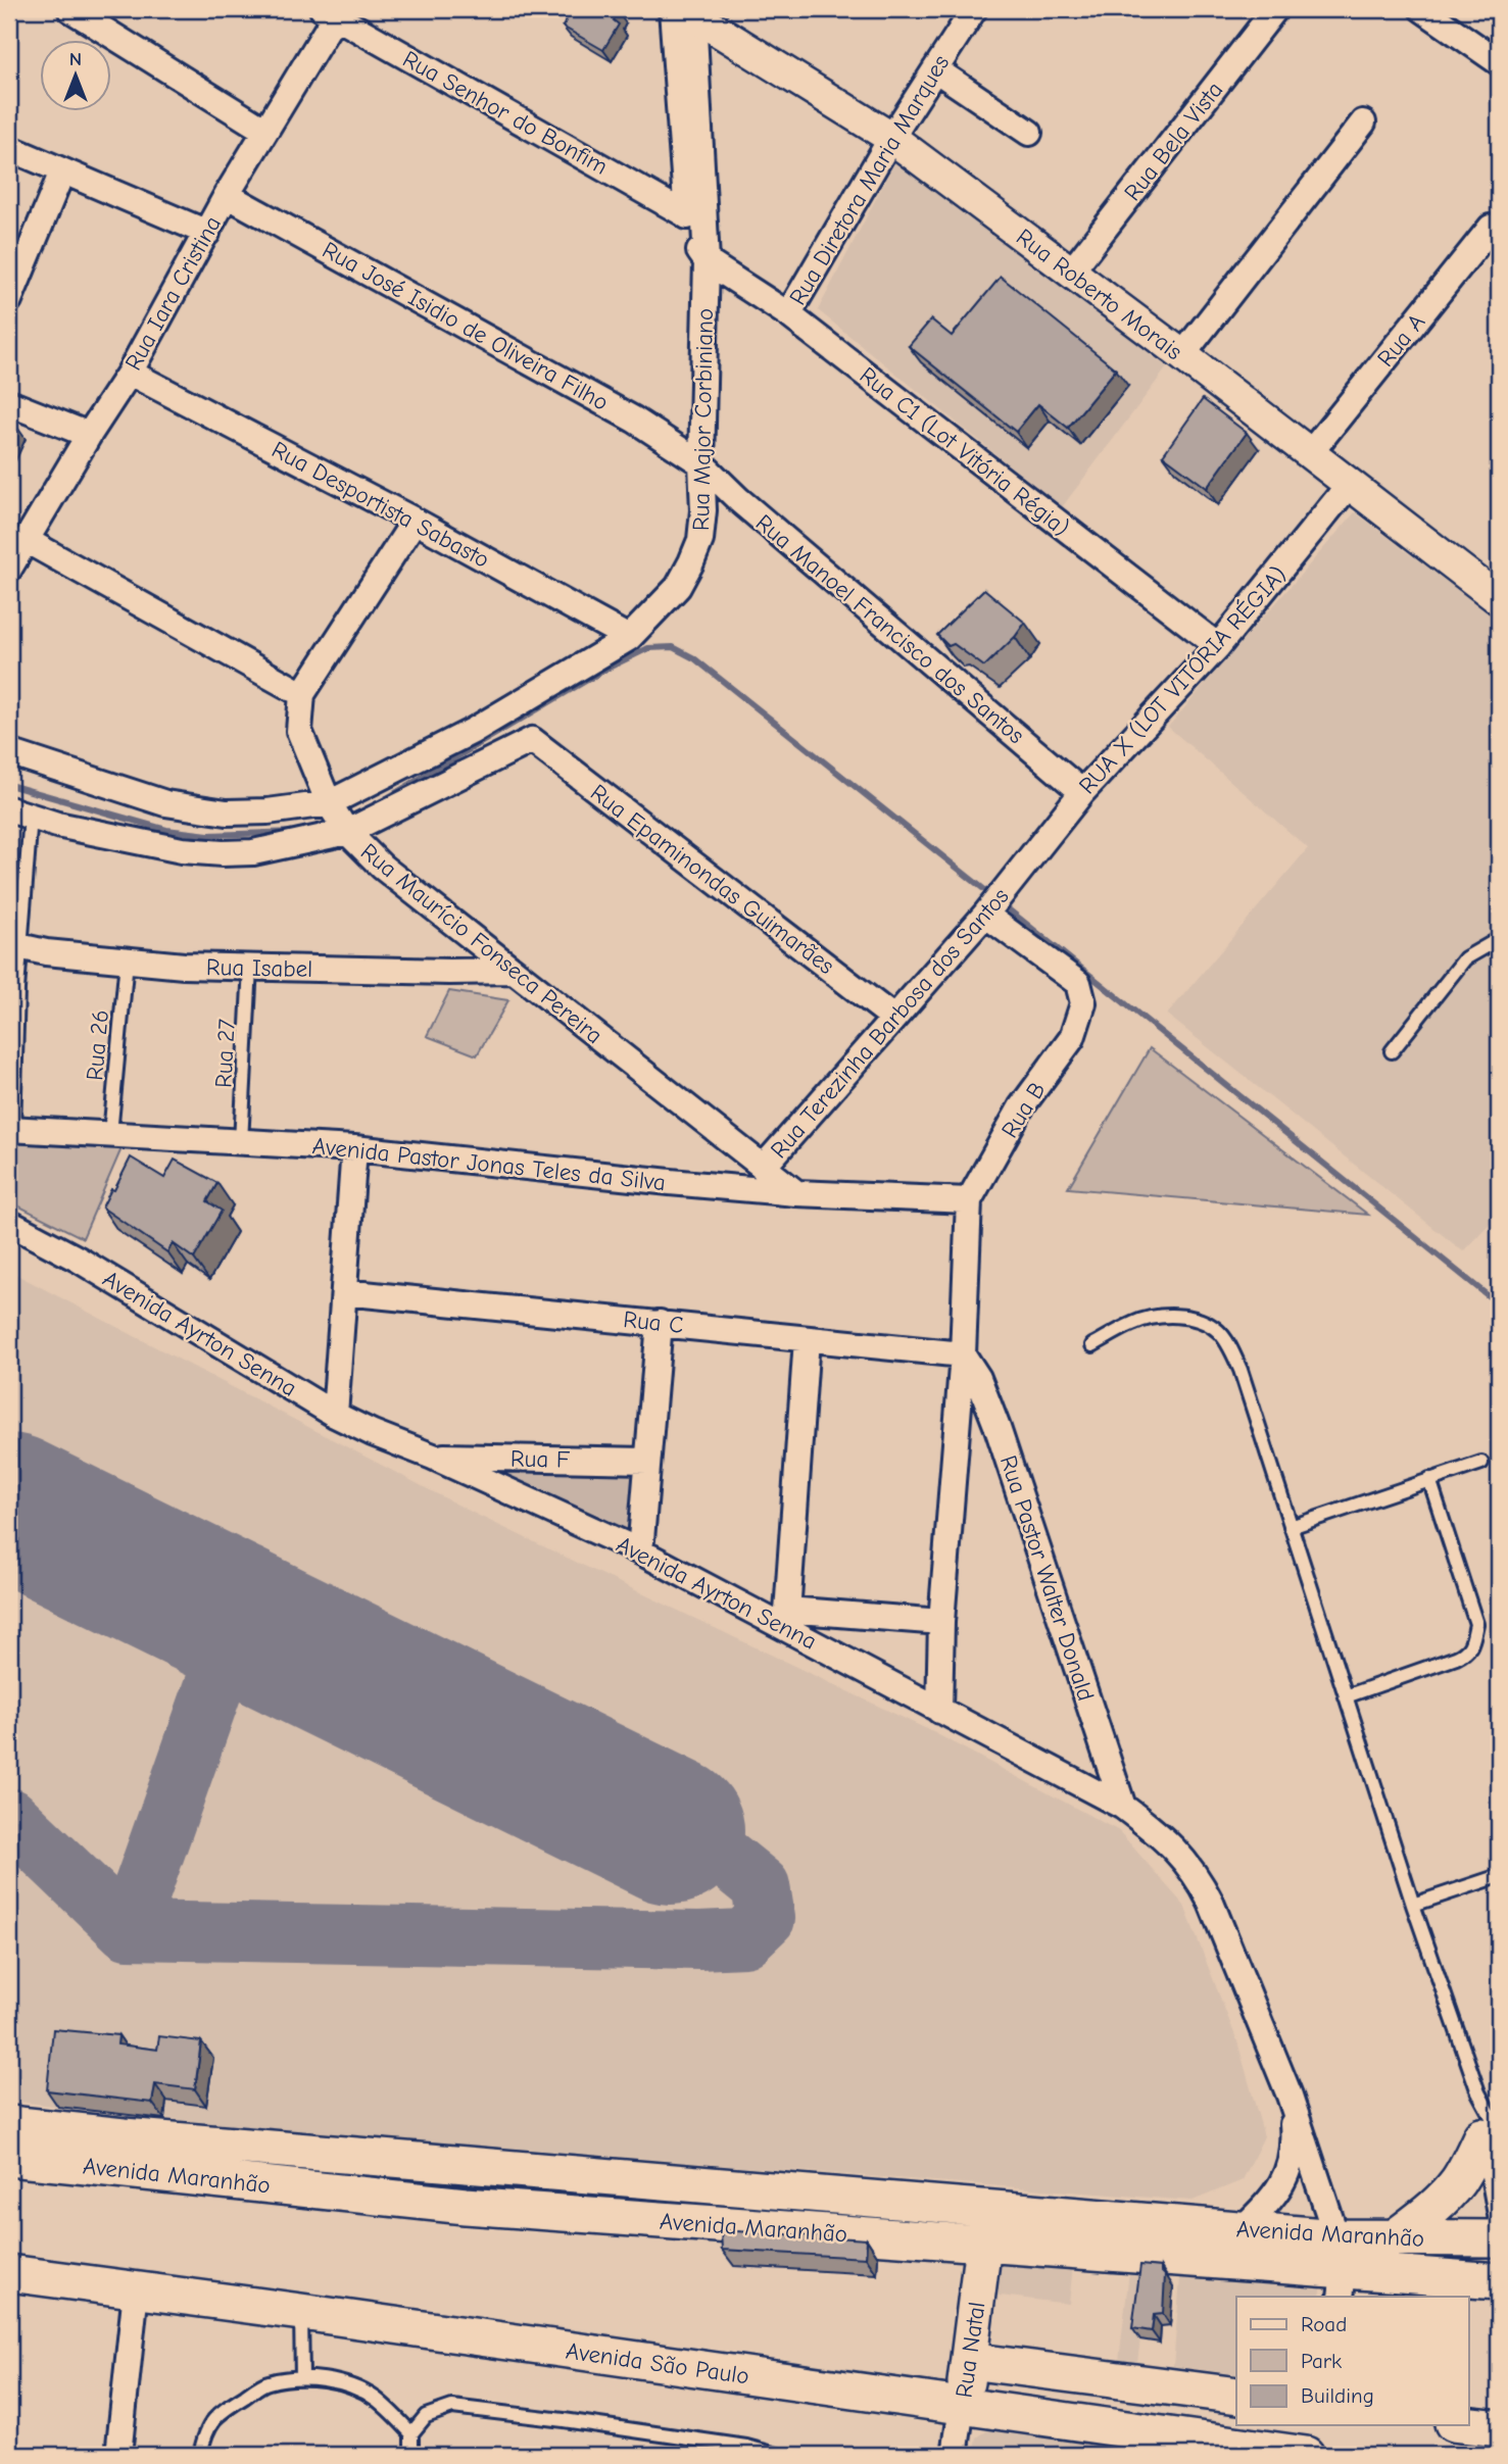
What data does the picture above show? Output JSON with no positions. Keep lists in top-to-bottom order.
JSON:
{
  "streets": {
    "main road": ["Avenida Maranhão", "Rua Natal", "Avenida São Paulo"],
    "street": [
      "Rua Senhor do Bonfim",
      "Rua Bela Vista",
      "Rua Diretora Maria Marques",
      "Rua Iara Cristina",
      "Rua Roberto Morais",
      "Rua José Isidio de Oliveira Filho",
      "Rua A",
      "Rua Major Corbiniano",
      "Rua C1 (Lot Vitória Régia)",
      "Rua Desportista Sabasto",
      "Rua Manoel Francisco dos Santos",
      "RUA X (LOT VITÓRIA RÉGIA)",
      "Rua Epaminondas Guimarães",
      "Rua Maurício Fonseca Pereira",
      "Rua Isabel",
      "Rua Terezinha Barbosa dos Santos",
      "Rua B",
      "Avenida Pastor Jonas Teles da Silva",
      "Rua C",
      "Avenida Ayrton Senna",
      "Rua F",
      "Rua Pastor Walter Donald"
    ],
    "lane": ["Rua 26", "Rua 27"]
  },
  "crossings": [
    ["Rua Senhor do Bonfim", "Rua Iara Cristina"],
    ["Rua Senhor do Bonfim", "Rua Major Corbiniano"],
    ["Rua Bela Vista", "Rua Roberto Morais"],
    ["Rua Diretora Maria Marques", "Rua Roberto Morais"],
    ["Rua Diretora Maria Marques", "Rua C1 (Lot Vitória Régia)"],
    ["Rua Iara Cristina", "Rua José Isidio de Oliveira Filho"],
    ["Rua Iara Cristina", "Rua Desportista Sabasto"],
    ["Rua Roberto Morais", "Rua A"],
    ["Rua Roberto Morais", "Rua Major Corbiniano"],
    ["Rua Roberto Morais", "RUA X (LOT VITÓRIA RÉGIA)"],
    ["Rua José Isidio de Oliveira Filho", "Rua Major Corbiniano"],
    ["Rua José Isidio de Oliveira Filho", "Rua Manoel Francisco dos Santos"],
    ["Rua Major Corbiniano", "Rua C1 (Lot Vitória Régia)"],
    ["Rua Major Corbiniano", "Rua Desportista Sabasto"],
    ["Rua Major Corbiniano", "Rua Manoel Francisco dos Santos"],
    ["Rua Major Corbiniano", "Rua Maurício Fonseca Pereira"],
    ["Rua C1 (Lot Vitória Régia)", "RUA X (LOT VITÓRIA RÉGIA)"],
    ["Rua Desportista Sabasto", "Rua Maurício Fonseca Pereira"],
    ["Rua Manoel Francisco dos Santos", "RUA X (LOT VITÓRIA RÉGIA)"],
    ["RUA X (LOT VITÓRIA RÉGIA)", "Rua Terezinha Barbosa dos Santos"],
    ["Rua Epaminondas Guimarães", "Rua Maurício Fonseca Pereira"],
    ["Rua Epaminondas Guimarães", "Rua Terezinha Barbosa dos Santos"],
    ["Rua Maurício Fonseca Pereira", "Rua Isabel"],
    ["Rua Maurício Fonseca Pereira", "Rua Terezinha Barbosa dos Santos"],
    ["Rua Maurício Fonseca Pereira", "Avenida Pastor Jonas Teles da Silva"],
    ["Rua Isabel", "Rua 26"],
    ["Rua Isabel", "Rua 27"],
    ["Rua Terezinha Barbosa dos Santos", "Rua B"],
    ["Rua 26", "Avenida Pastor Jonas Teles da Silva"],
    ["Rua 27", "Avenida Pastor Jonas Teles da Silva"],
    ["Rua B", "Avenida Pastor Jonas Teles da Silva"],
    ["Rua B", "Rua C"],
    ["Rua B", "Avenida Ayrton Senna"],
    ["Rua B", "Rua Pastor Walter Donald"],
    ["Rua C", "Rua Pastor Walter Donald"],
    ["Avenida Ayrton Senna", "Rua F"],
    ["Avenida Ayrton Senna", "Rua Pastor Walter Donald"],
    ["Avenida Ayrton Senna", "Avenida Maranhão"],
    ["Avenida Maranhão", "Rua Natal"],
    ["Rua Natal", "Avenida São Paulo"]
  ],
  "legend": ["Road", "Park", "Building"],
  "north": "top"
}
